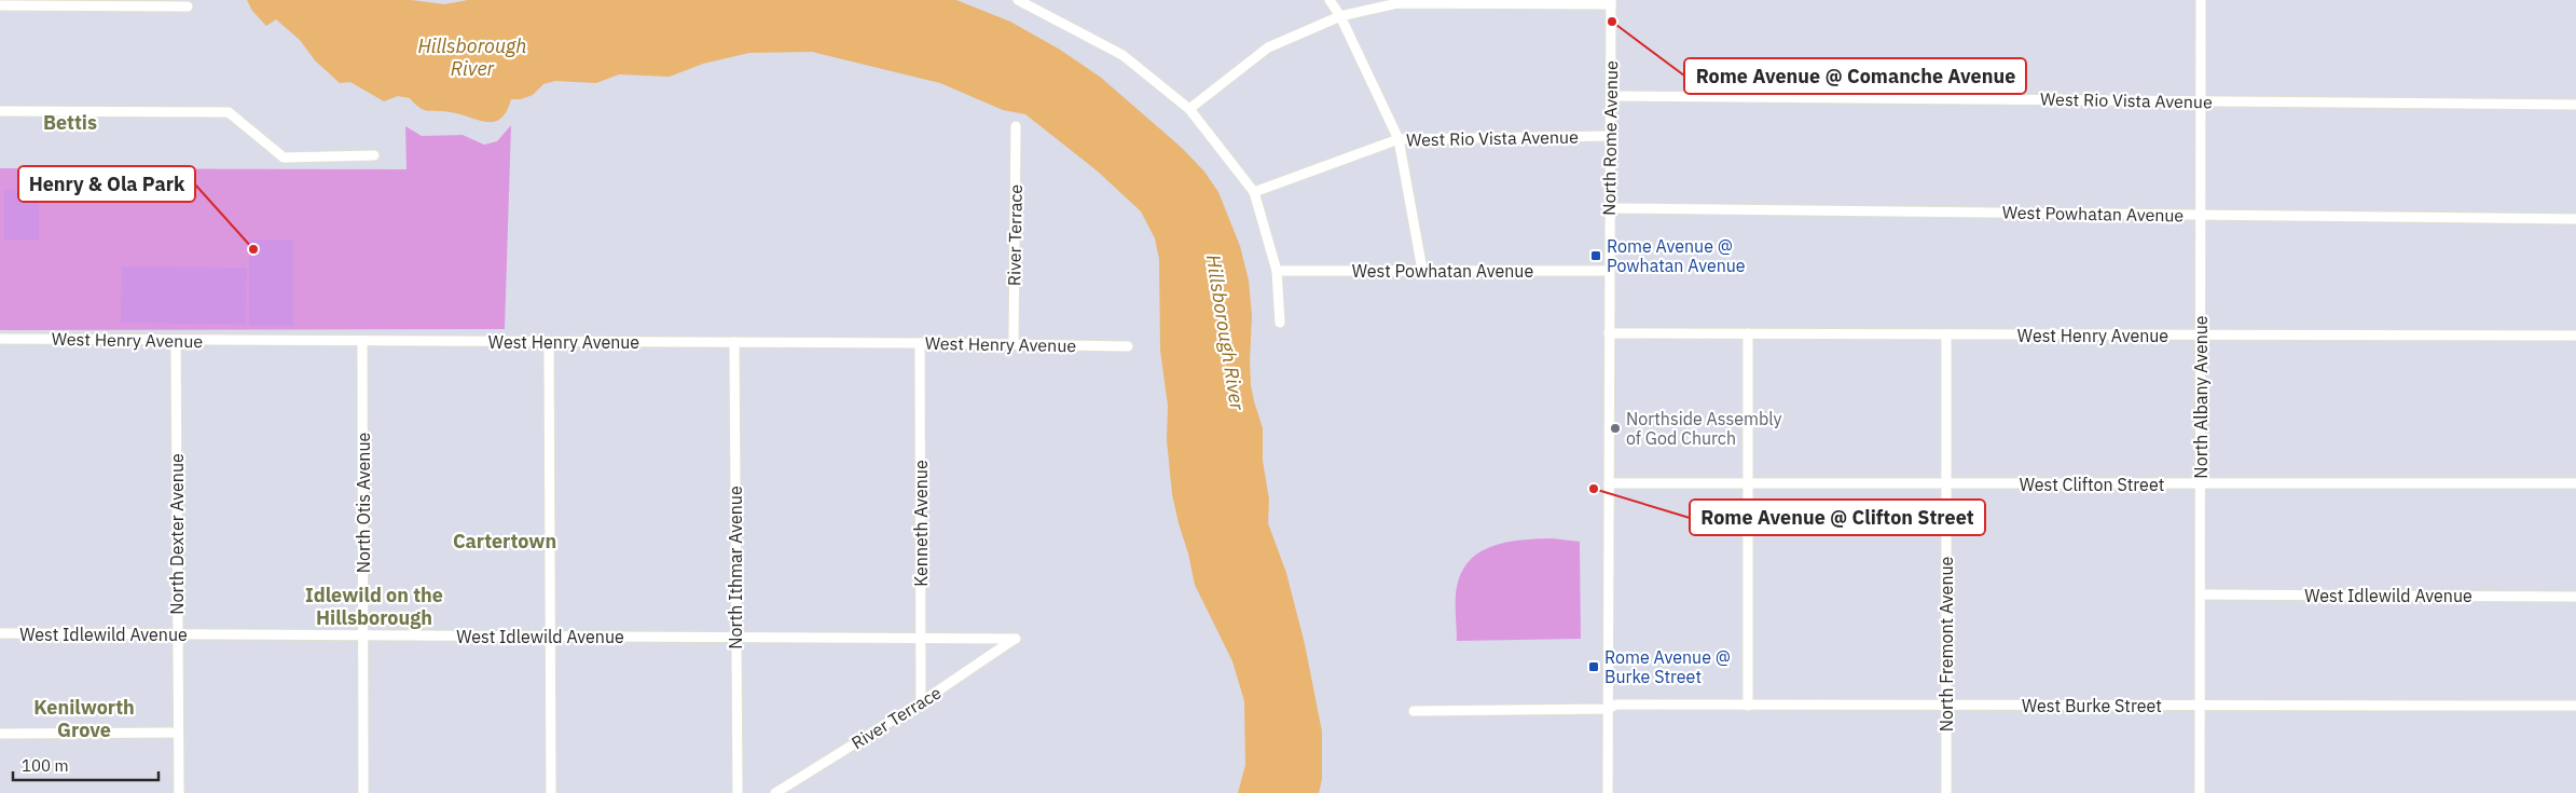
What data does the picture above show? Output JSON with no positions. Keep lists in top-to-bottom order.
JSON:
{
  "streets": {
    "street": [
      "West Rio Vista Avenue",
      "North Rome Avenue",
      "West Powhatan Avenue",
      "River Terrace",
      "West Henry Avenue",
      "North Albany Avenue",
      "West Clifton Street",
      "North Otis Avenue",
      "Kenneth Avenue",
      "North Dexter Avenue",
      "North Ithmar Avenue",
      "West Idlewild Avenue",
      "North Fremont Avenue",
      "West Burke Street"
    ]
  },
  "crossings": [
    ["West Rio Vista Avenue", "North Rome Avenue"],
    ["West Rio Vista Avenue", "North Albany Avenue"],
    ["North Rome Avenue", "West Powhatan Avenue"],
    ["North Rome Avenue", "West Henry Avenue"],
    ["North Rome Avenue", "West Clifton Street"],
    ["North Rome Avenue", "West Burke Street"],
    ["West Powhatan Avenue", "North Albany Avenue"],
    ["River Terrace", "West Henry Avenue"],
    ["River Terrace", "Kenneth Avenue"],
    ["River Terrace", "West Idlewild Avenue"],
    ["West Henry Avenue", "North Albany Avenue"],
    ["West Henry Avenue", "North Otis Avenue"],
    ["West Henry Avenue", "Kenneth Avenue"],
    ["West Henry Avenue", "North Dexter Avenue"],
    ["West Henry Avenue", "North Ithmar Avenue"],
    ["West Henry Avenue", "North Fremont Avenue"],
    ["North Albany Avenue", "West Clifton Street"],
    ["North Albany Avenue", "West Idlewild Avenue"],
    ["North Albany Avenue", "West Burke Street"],
    ["West Clifton Street", "North Fremont Avenue"],
    ["North Otis Avenue", "West Idlewild Avenue"],
    ["Kenneth Avenue", "West Idlewild Avenue"],
    ["North Dexter Avenue", "West Idlewild Avenue"],
    ["North Ithmar Avenue", "West Idlewild Avenue"],
    ["North Fremont Avenue", "West Burke Street"]
  ],
  "districts": [
    "Bettis",
    "Cartertown",
    "Idlewild on the Hillsborough",
    "Kenilworth Grove"
  ],
  "water": ["Hillsborough River"],
  "places": {
    "other": [
      "Rome Avenue @ Comanche Avenue",
      "Henry & Ola Park",
      "Northside Assembly of God Church",
      "Rome Avenue @ Clifton Street"
    ],
    "transit": ["Rome Avenue @ Powhatan Avenue", "Rome Avenue @ Burke Street"]
  },
  "scale_bar": "100 m"
}
